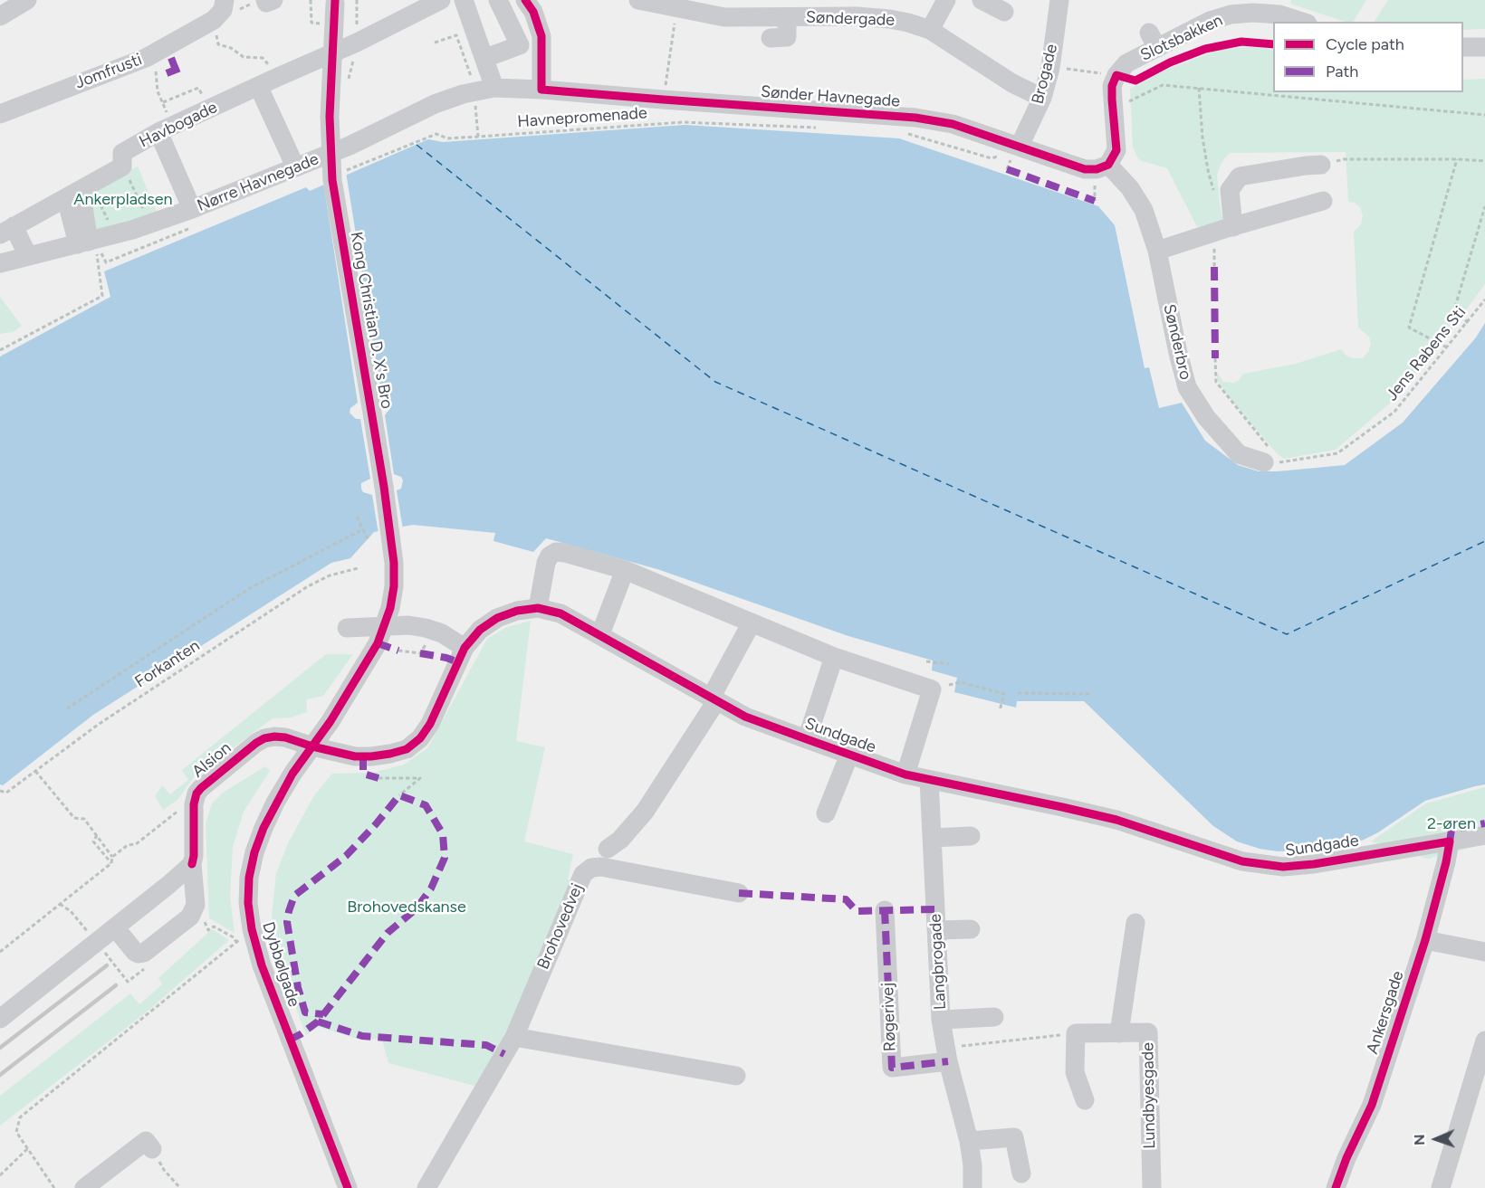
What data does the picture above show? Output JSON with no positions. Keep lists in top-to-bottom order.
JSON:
{
  "streets": {
    "street": [
      "Søndergade",
      "Slotsbakken",
      "Jomfrusti",
      "Brogade",
      "Sønder Havnegade",
      "Havbogade",
      "Nørre Havnegade",
      "Kong Christian D. X's Bro",
      "Sønderbro",
      "Sundgade",
      "Alsion",
      "Brohovedvej",
      "Langbrogade",
      "Dybbølgade",
      "Ankersgade",
      "Røgerivej",
      "Lundbyesgade"
    ],
    "path": ["Jens Rabens Sti", "Forkanten"],
    "cycle path": ["Havnepromenade"]
  },
  "crossings": [
    ["Søndergade", "Brogade"],
    ["Brogade", "Sønder Havnegade"],
    ["Sønder Havnegade", "Nørre Havnegade"],
    ["Sønder Havnegade", "Sønderbro"],
    ["Havnepromenade", "Nørre Havnegade"],
    ["Kong Christian D. X's Bro", "Dybbølgade"],
    ["Sønderbro", "Jens Rabens Sti"],
    ["Sundgade", "Alsion"],
    ["Sundgade", "Langbrogade"],
    ["Sundgade", "Dybbølgade"],
    ["Sundgade", "Ankersgade"],
    ["Alsion", "Dybbølgade"],
    ["Langbrogade", "Røgerivej"]
  ],
  "parks": ["Ankerpladsen", "2-øren", "Brohovedskanse"],
  "legend": ["Cycle path", "Path"],
  "north": "left"
}
